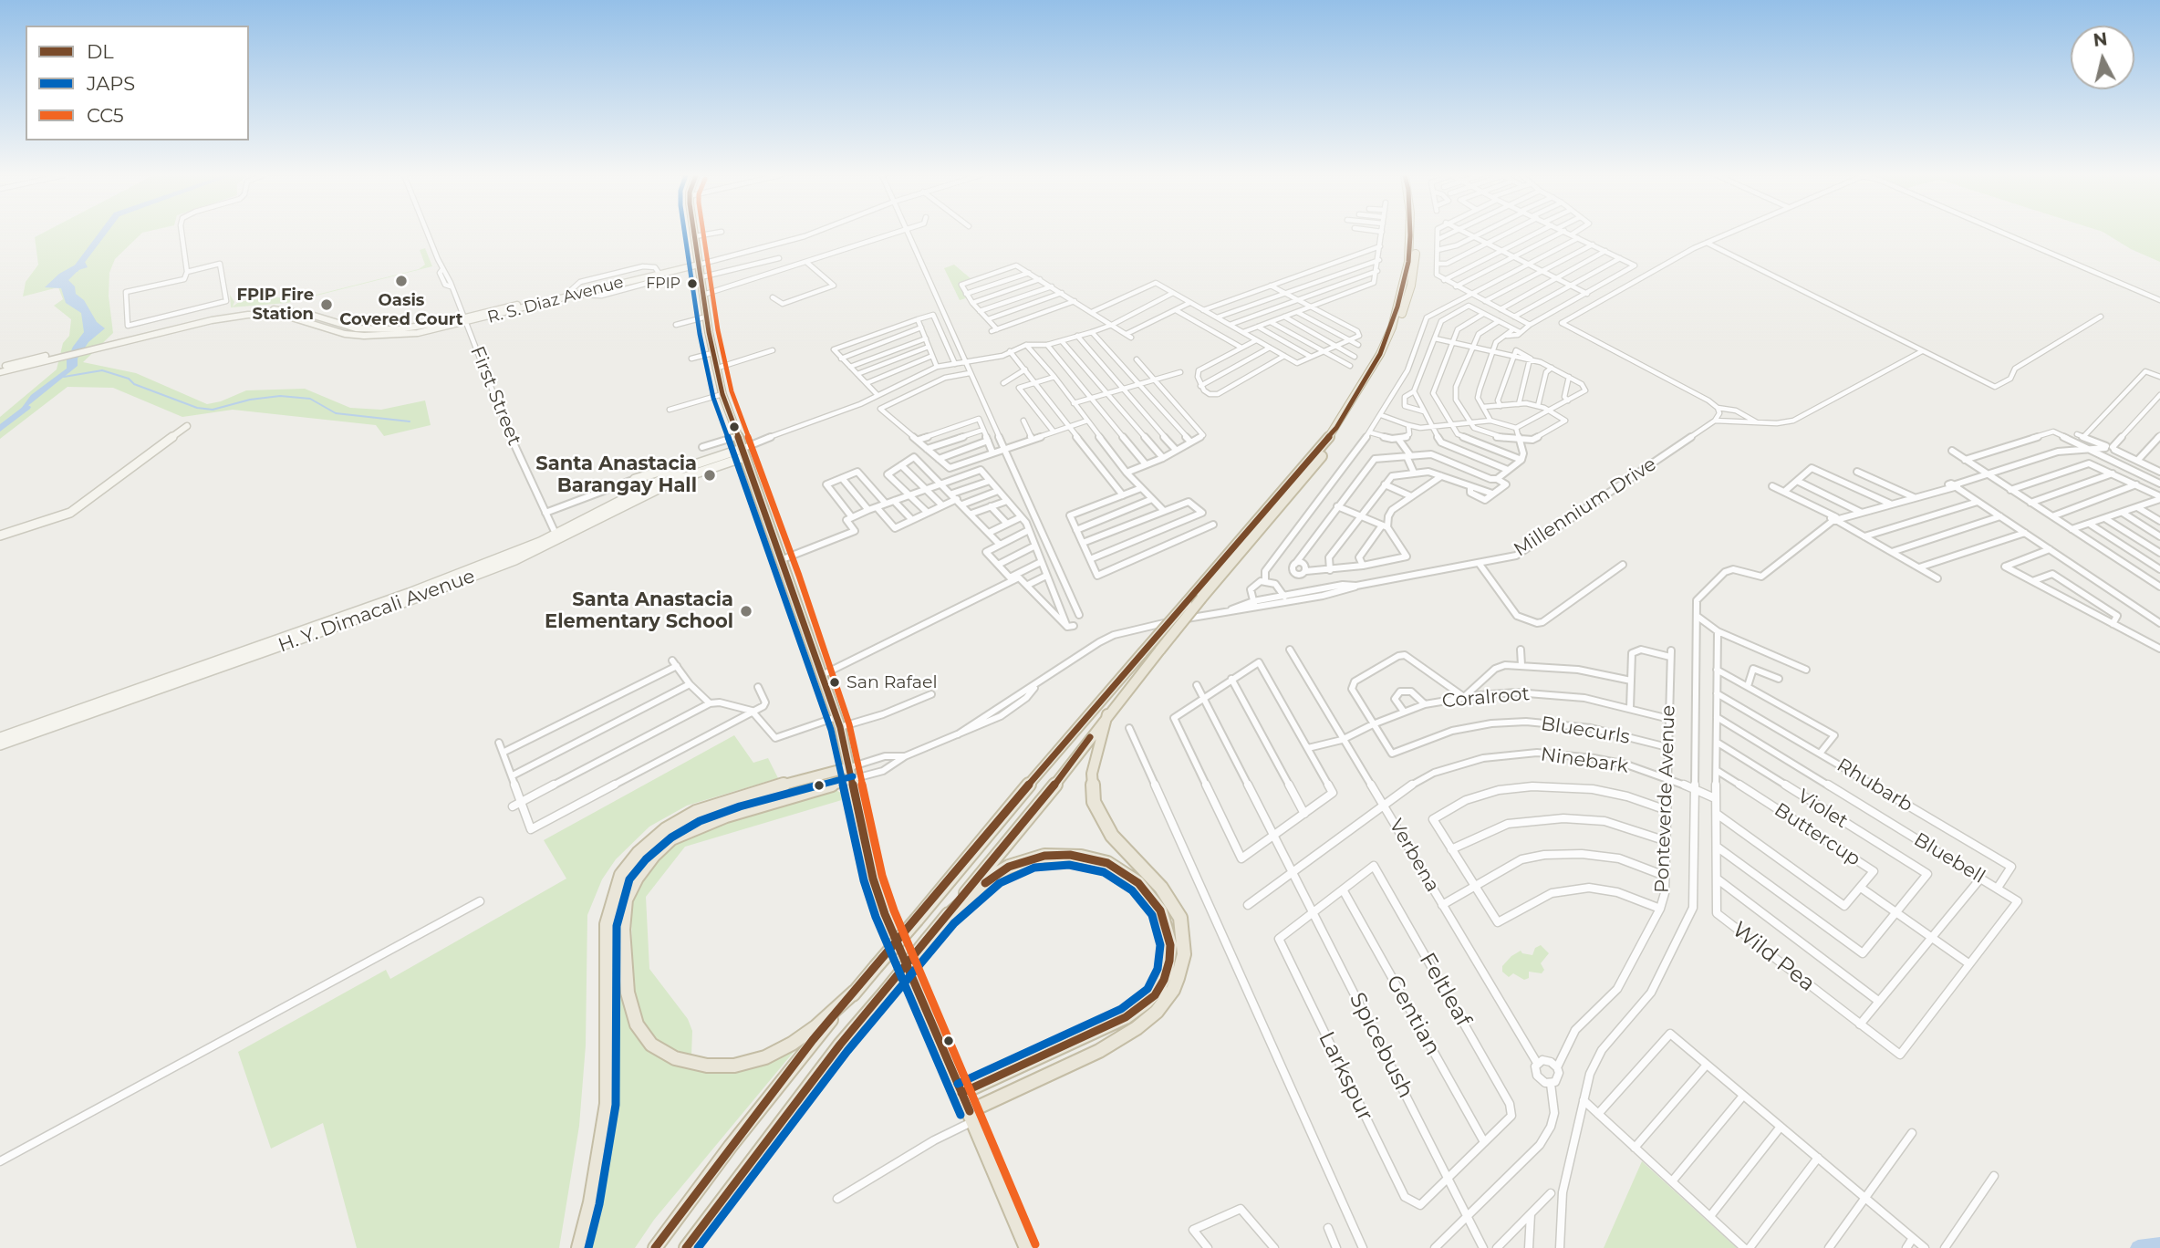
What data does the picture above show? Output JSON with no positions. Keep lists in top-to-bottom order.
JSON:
{
  "streets": {
    "street": [
      "R. S. Diaz Avenue",
      "First Street",
      "Millennium Drive",
      "H. Y. Dimacali Avenue",
      "Coralroot",
      "Bluecurls",
      "Ninebark",
      "Rhubarb",
      "Ponteverde Avenue",
      "Violet",
      "Buttercup",
      "Verbena",
      "Bluebell",
      "Wild Pea",
      "Feltleaf",
      "Gentian",
      "Spicebush",
      "Larkspur"
    ]
  },
  "crossings": [
    ["R. S. Diaz Avenue", "First Street"],
    ["First Street", "H. Y. Dimacali Avenue"],
    ["Coralroot", "Bluecurls"],
    ["Coralroot", "Ponteverde Avenue"],
    ["Coralroot", "Verbena"],
    ["Bluecurls", "Ponteverde Avenue"],
    ["Ninebark", "Ponteverde Avenue"],
    ["Ninebark", "Verbena"],
    ["Ninebark", "Wild Pea"],
    ["Ninebark", "Spicebush"],
    ["Rhubarb", "Bluebell"],
    ["Rhubarb", "Wild Pea"],
    ["Ponteverde Avenue", "Verbena"],
    ["Violet", "Wild Pea"],
    ["Buttercup", "Wild Pea"],
    ["Bluebell", "Wild Pea"],
    ["Feltleaf", "Gentian"],
    ["Spicebush", "Larkspur"]
  ],
  "places": [
    "Oasis Covered Court",
    "FPIP",
    "FPIP Fire Station",
    "Santa Anastacia Barangay Hall",
    "Santa Anastacia Elementary School",
    "San Rafael"
  ],
  "lines": ["transit line DL", "transit line JAPS", "transit line CC5"],
  "legend": ["DL", "JAPS", "CC5"],
  "north": "top"
}
